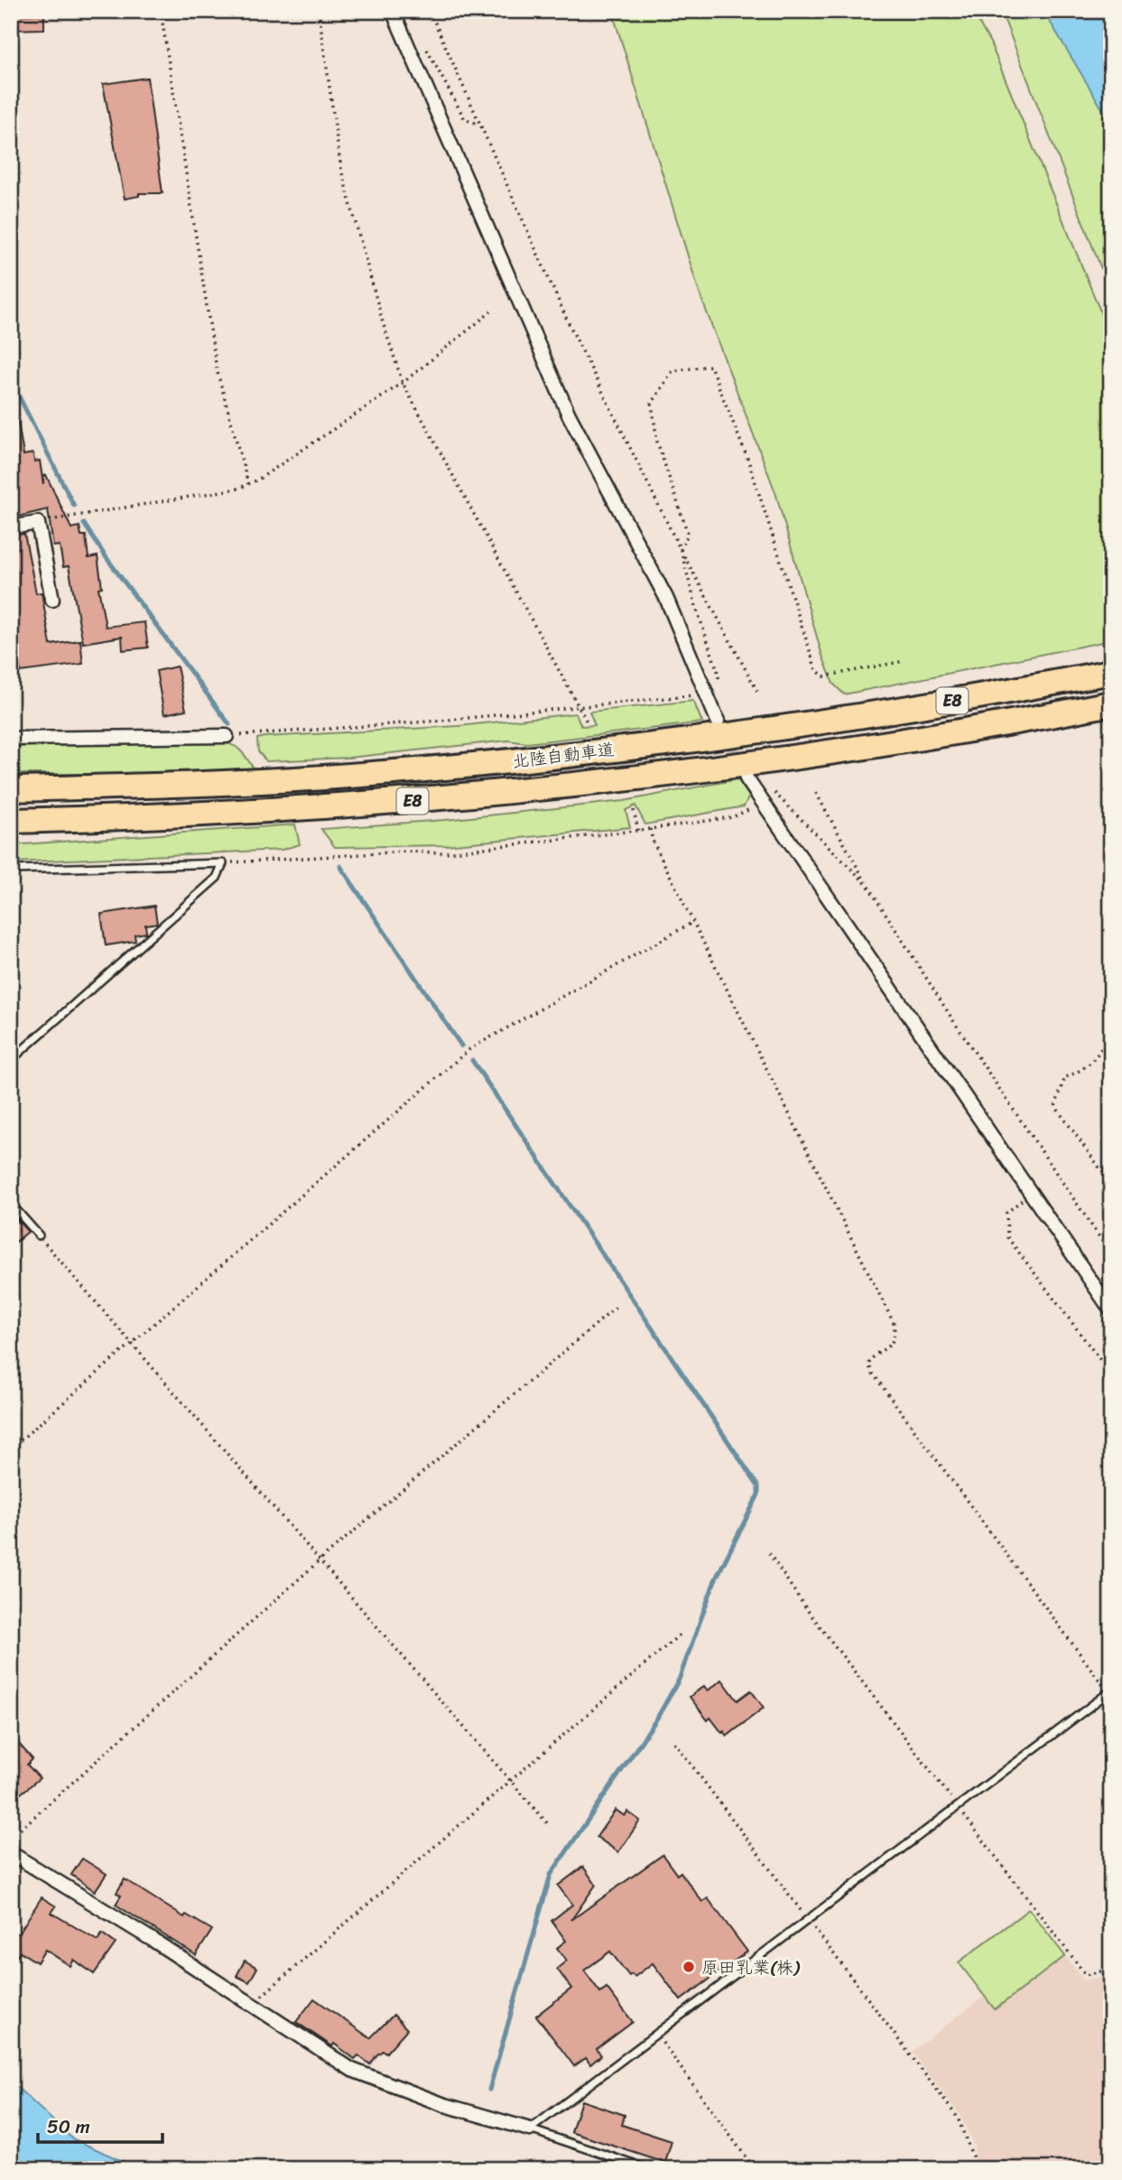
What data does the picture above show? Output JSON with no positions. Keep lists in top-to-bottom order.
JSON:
{
  "streets": {
    "highway": ["E8", "北陸自動車道"]
  },
  "places": ["原田乳業(株)"],
  "scale_bar": "50 m"
}
